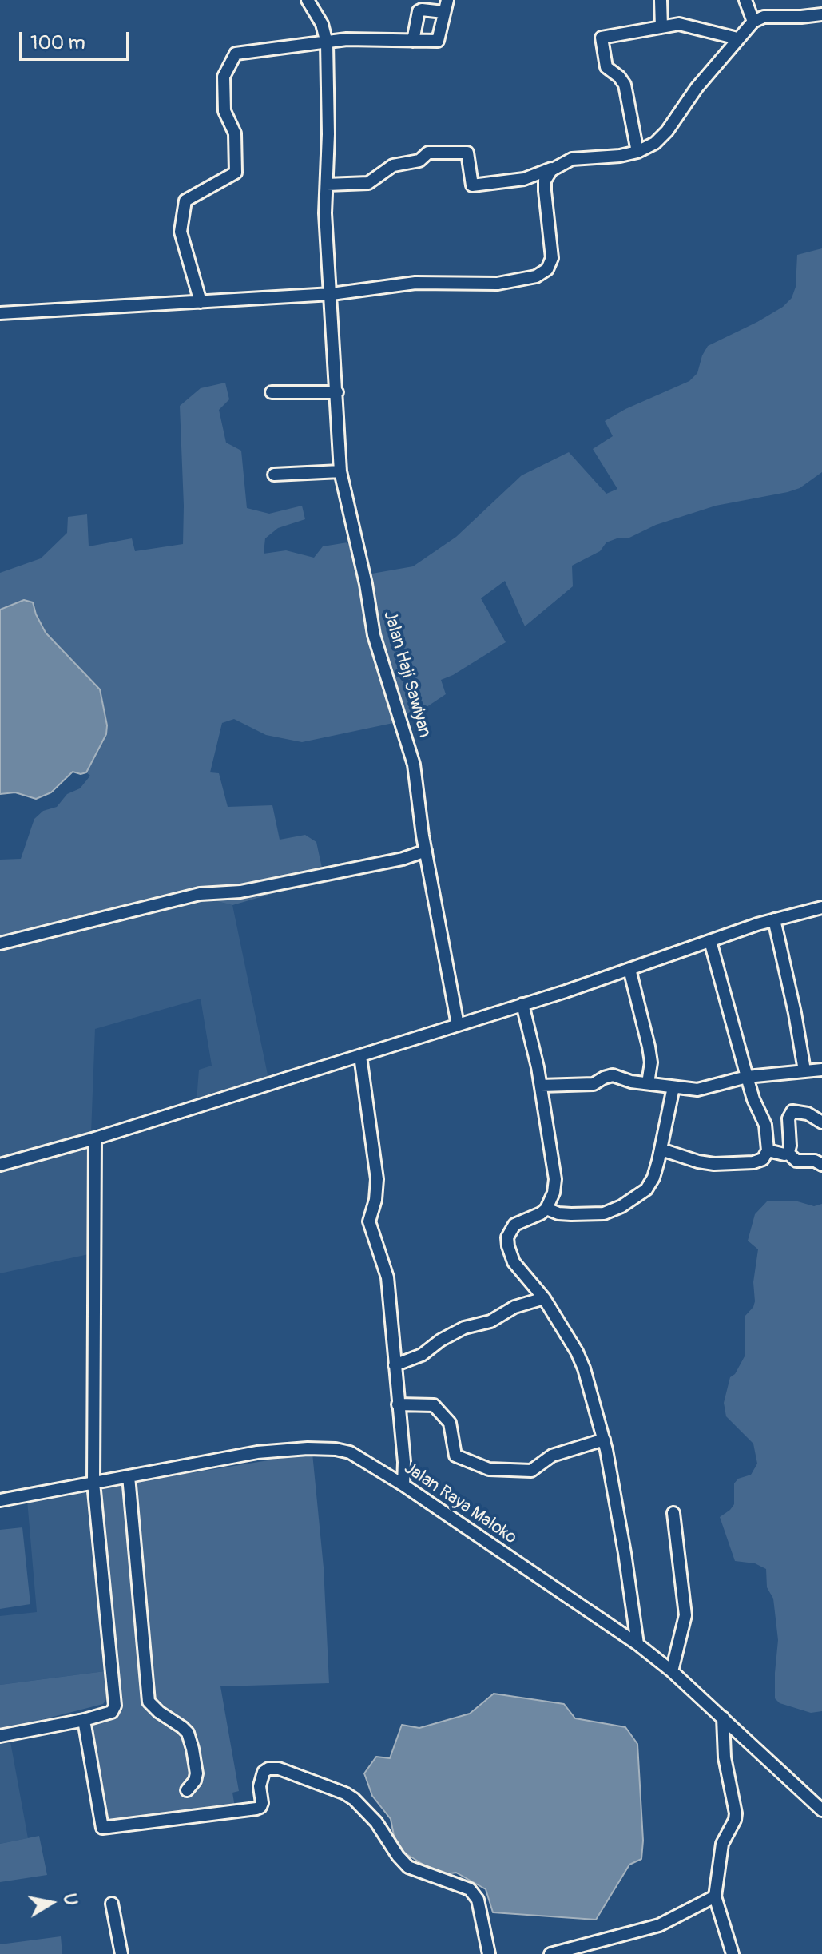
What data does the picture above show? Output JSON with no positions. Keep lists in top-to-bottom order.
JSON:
{
  "streets": {
    "street": ["Jalan Haji Sawiyan", "Jalan Raya Maloko"]
  },
  "scale_bar": "100 m",
  "north": "right"
}
